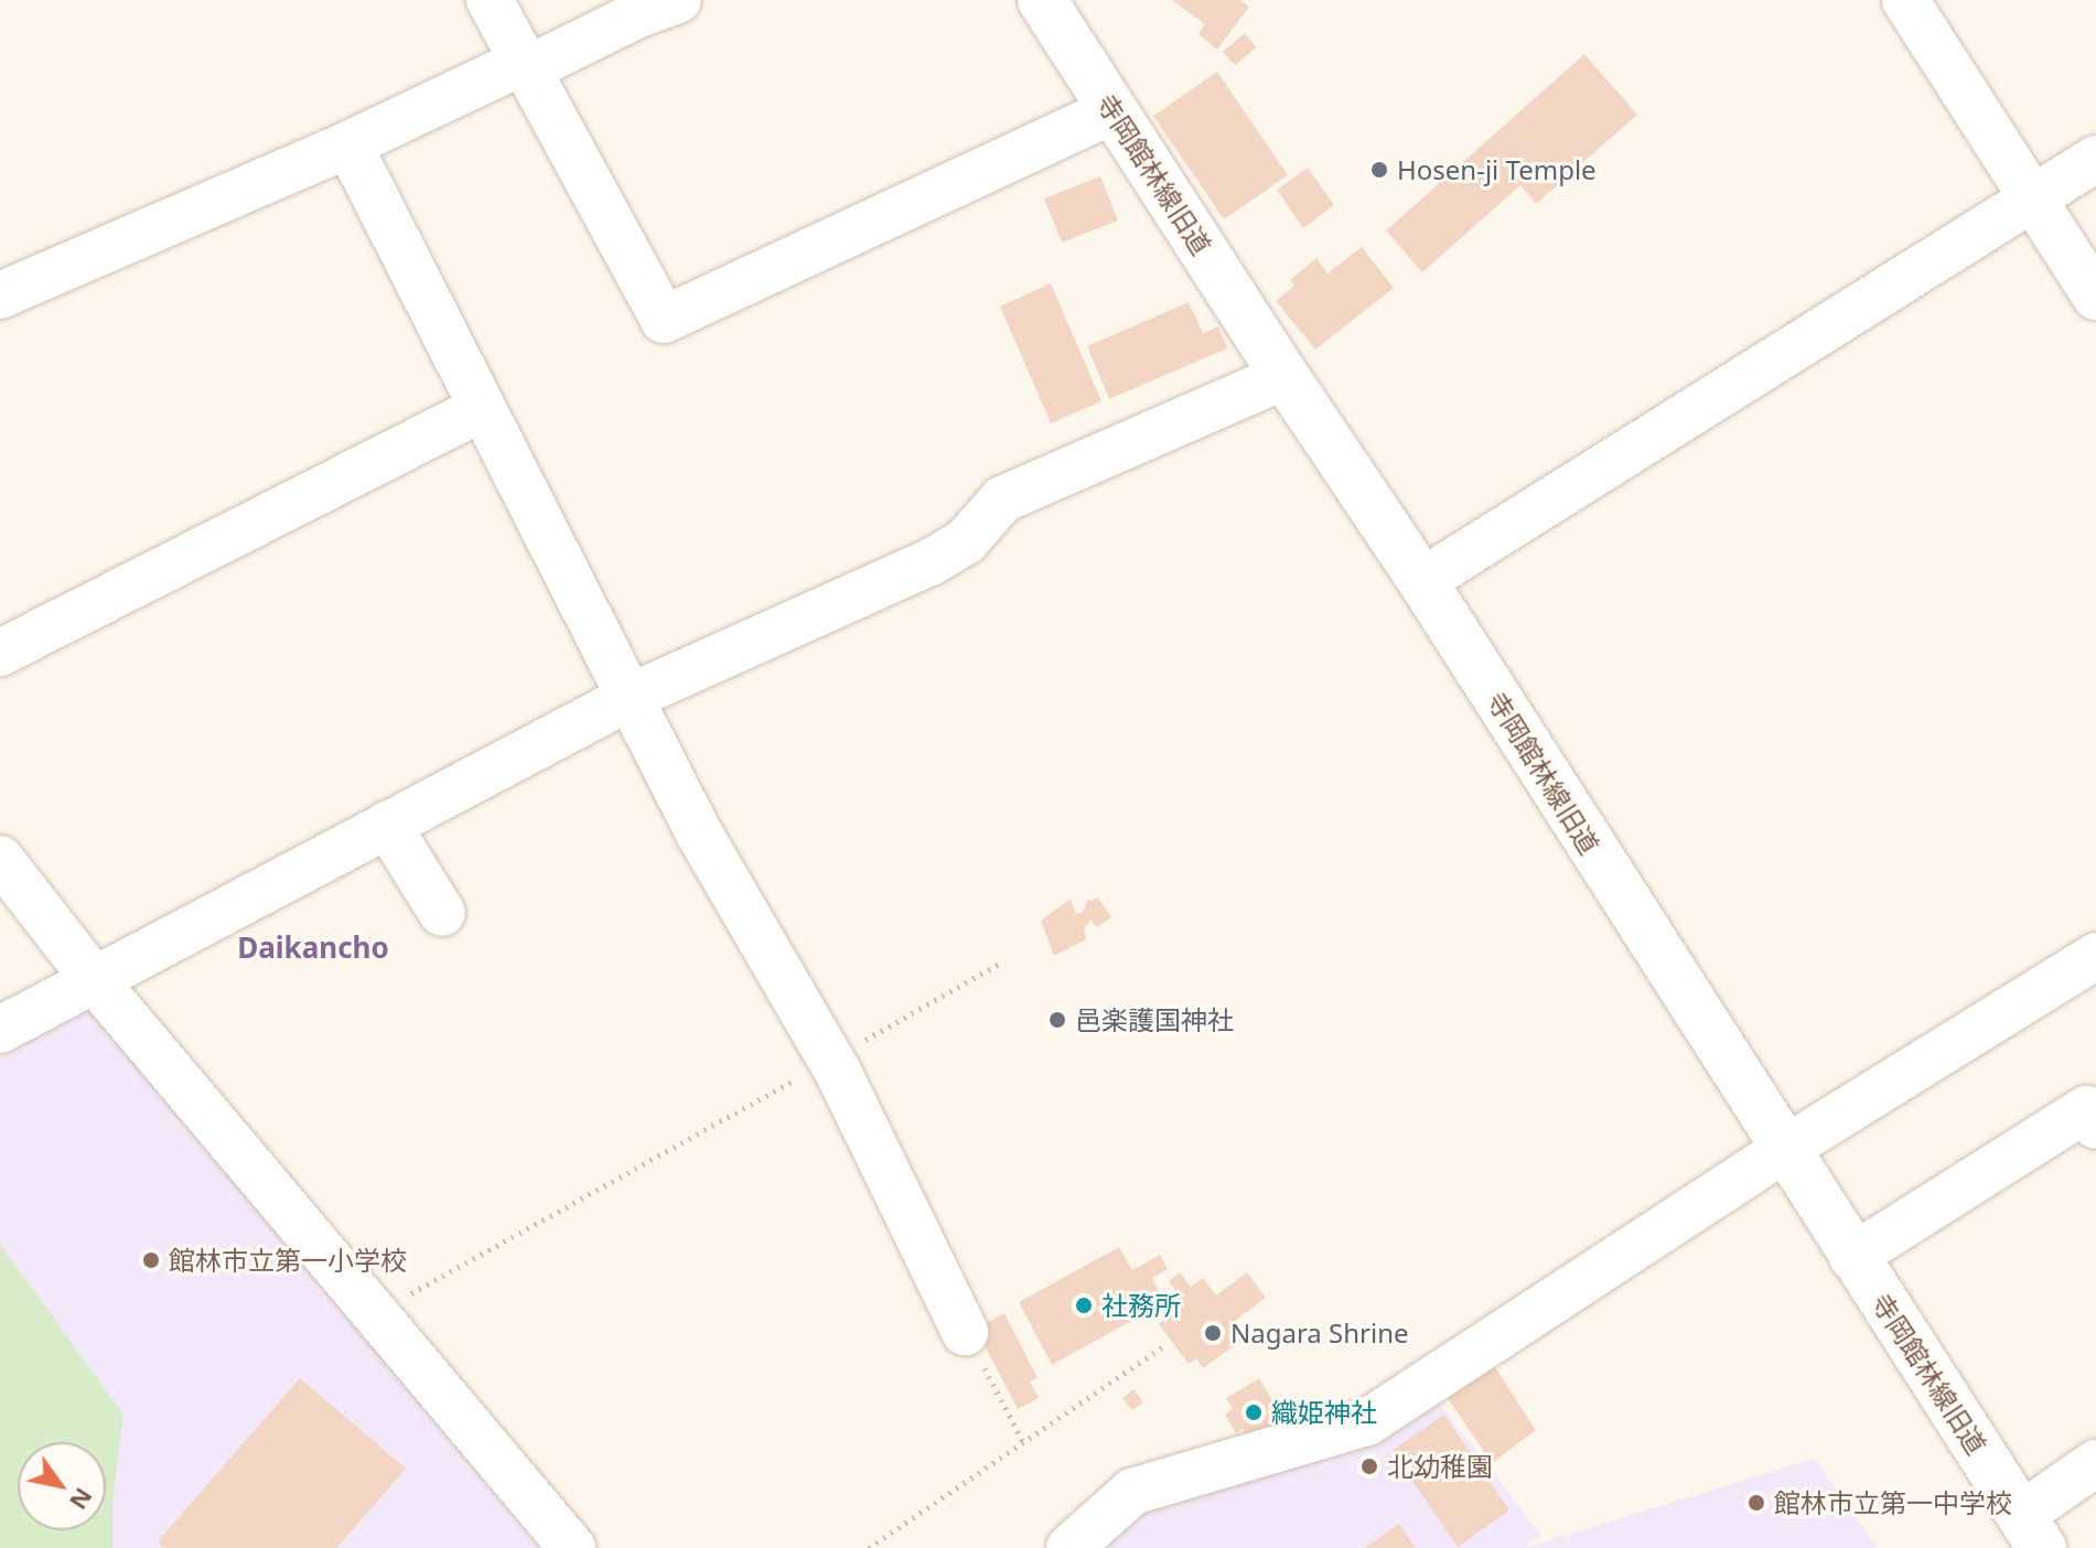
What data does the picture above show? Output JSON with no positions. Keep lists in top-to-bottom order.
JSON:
{
  "streets": {
    "street": ["寺岡館林線旧道"]
  },
  "districts": ["Daikancho"],
  "places": [
    "Hosen-ji Temple",
    "邑楽護国神社",
    "館林市立第一小学校",
    "社務所",
    "Nagara Shrine",
    "織姫神社",
    "北幼稚園",
    "館林市立第一中学校"
  ],
  "north": "bottom right"
}
